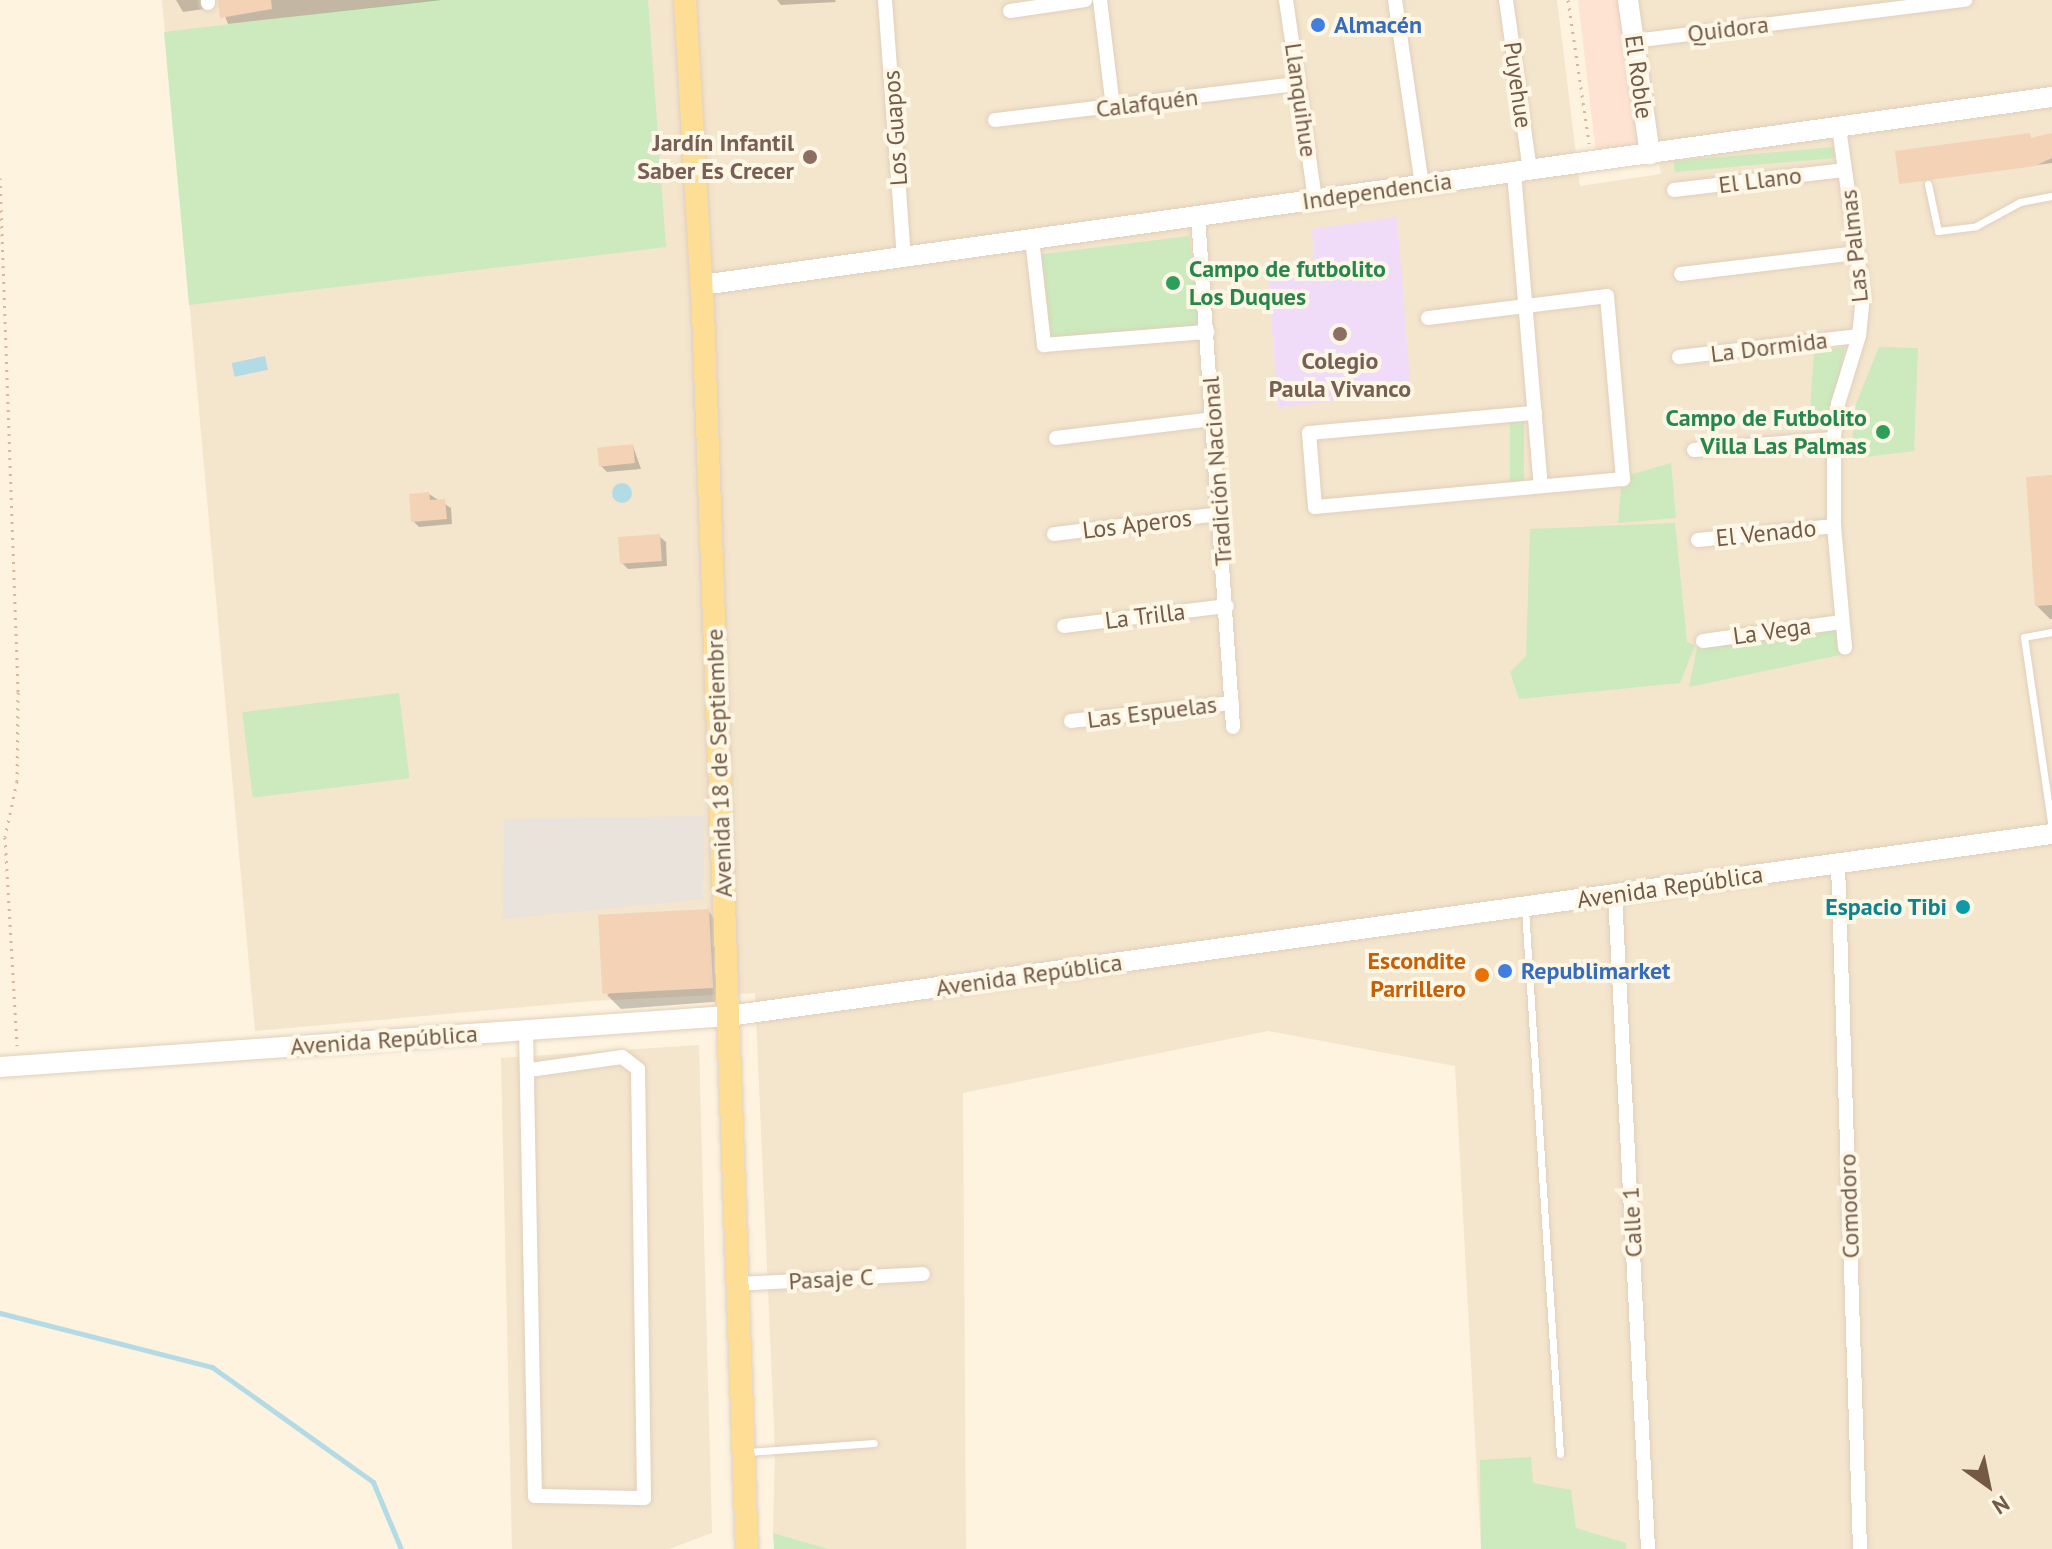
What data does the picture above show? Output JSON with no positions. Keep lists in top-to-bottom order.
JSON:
{
  "streets": {
    "main road": [
      "El Roble",
      "Independencia",
      "Avenida 18 de Septiembre",
      "Avenida República"
    ],
    "street": [
      "Quidora",
      "Puyehue",
      "Llanquihue",
      "Calafquén",
      "Los Guapos",
      "El Llano",
      "Las Palmas",
      "La Dormida",
      "Tradición Nacional",
      "Los Aperos",
      "El Venado",
      "La Trilla",
      "La Vega",
      "Las Espuelas",
      "Comodoro",
      "Calle 1",
      "Pasaje C"
    ]
  },
  "crossings": [
    ["Quidora", "El Roble"],
    ["El Roble", "Independencia"],
    ["Puyehue", "Independencia"],
    ["Llanquihue", "Calafquén"],
    ["Llanquihue", "Independencia"],
    ["Los Guapos", "Independencia"],
    ["El Llano", "Las Palmas"],
    ["Independencia", "Las Palmas"],
    ["Independencia", "Tradición Nacional"],
    ["Independencia", "Avenida 18 de Septiembre"],
    ["Las Palmas", "La Dormida"],
    ["Las Palmas", "El Venado"],
    ["Las Palmas", "La Vega"],
    ["Tradición Nacional", "Los Aperos"],
    ["Tradición Nacional", "La Trilla"],
    ["Tradición Nacional", "Las Espuelas"],
    ["Avenida 18 de Septiembre", "Avenida República"],
    ["Avenida 18 de Septiembre", "Pasaje C"],
    ["Avenida República", "Comodoro"],
    ["Avenida República", "Calle 1"]
  ],
  "places": [
    "Almacén",
    "Jardín Infantil Saber Es Crecer",
    "Campo de futbolito Los Duques",
    "Colegio Paula Vivanco",
    "Campo de Futbolito Villa Las Palmas",
    "Espacio Tibi",
    "Republimarket",
    "Escondite Parrillero"
  ],
  "north": "bottom right"
}
